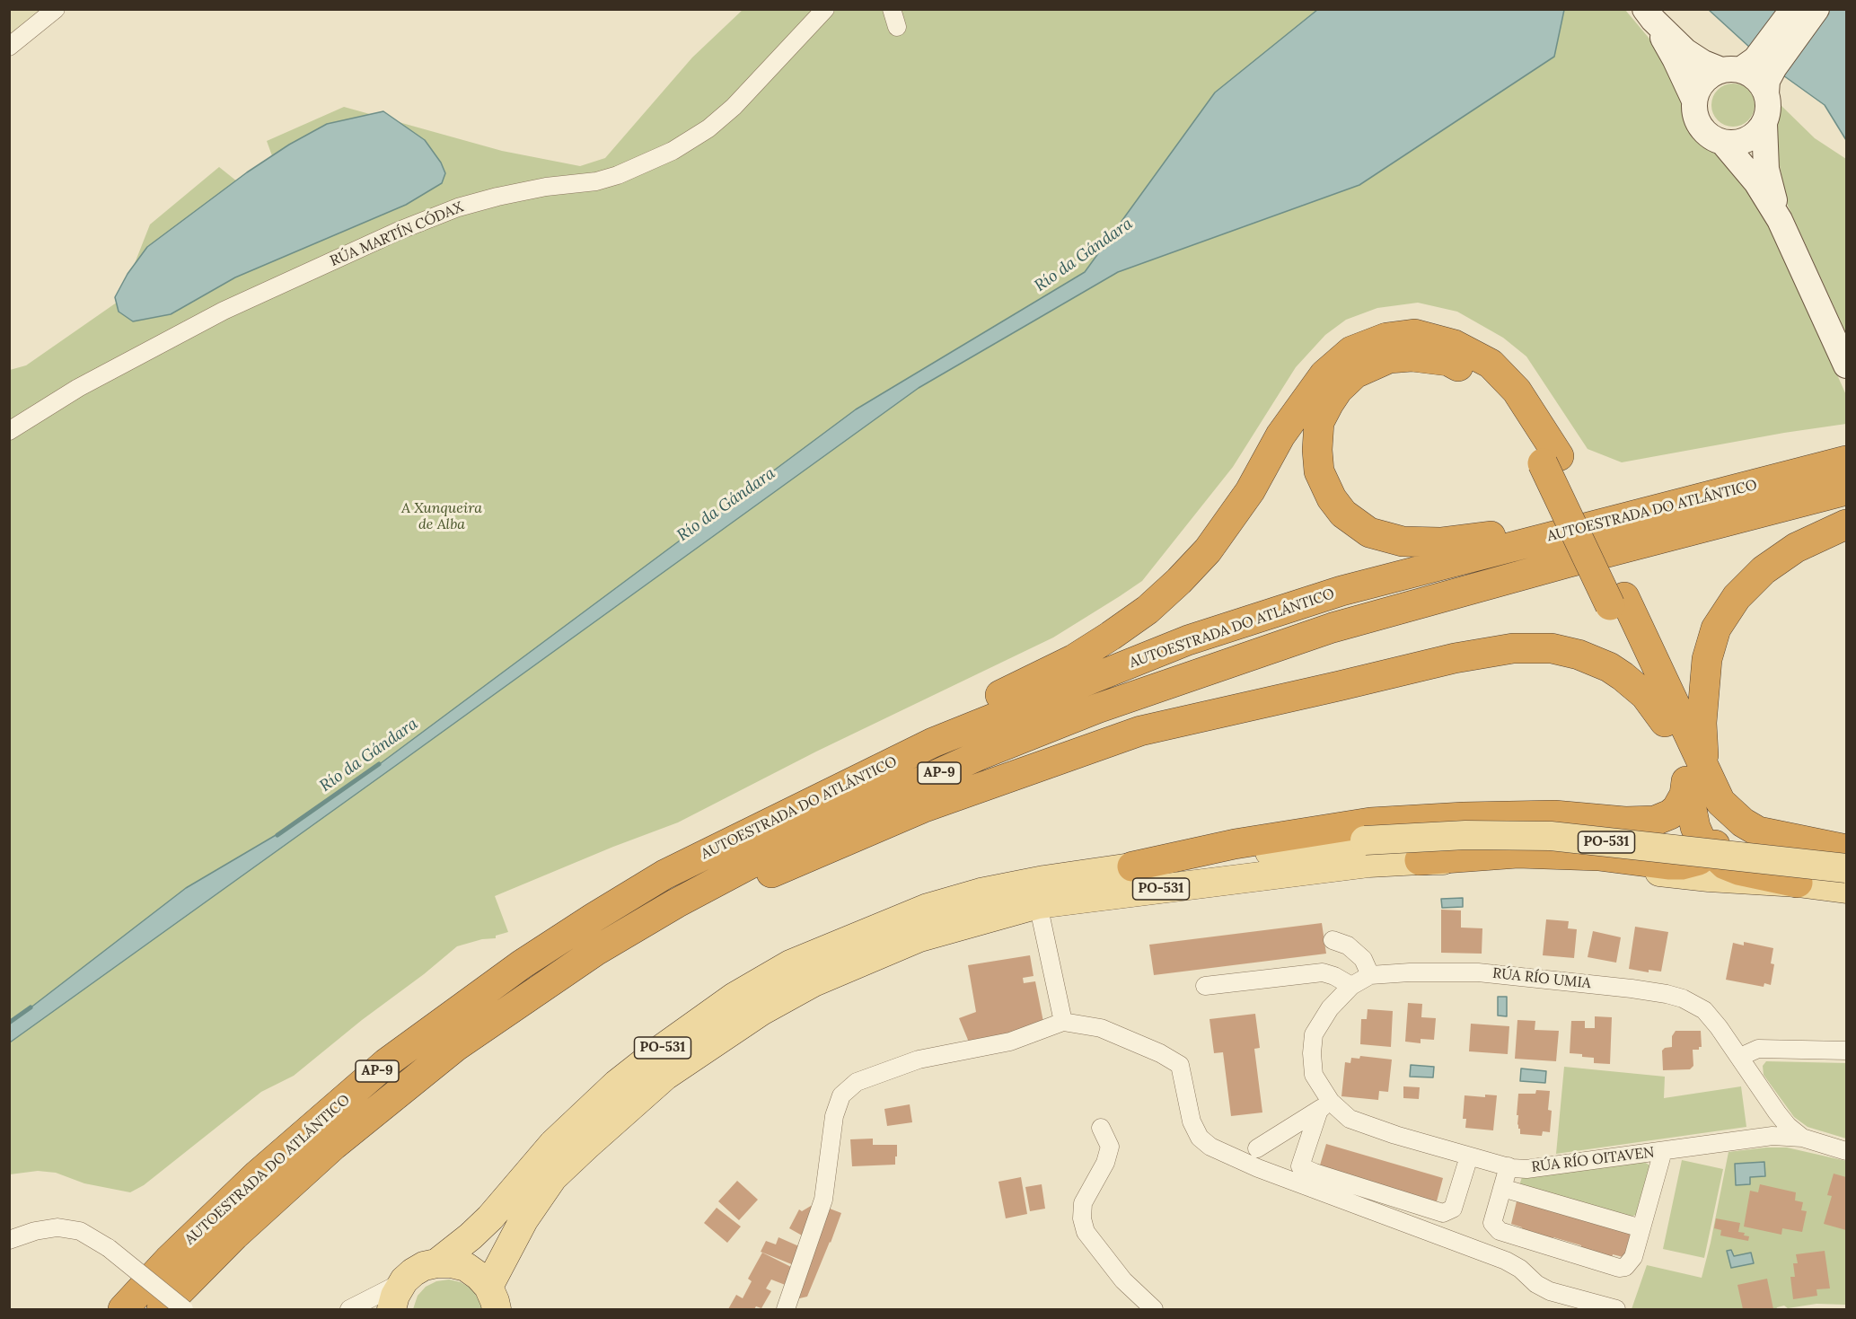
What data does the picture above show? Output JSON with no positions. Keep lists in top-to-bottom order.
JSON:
{
  "streets": {
    "highway": ["AUTOESTRADA DO ATLÁNTICO", "AP-9"],
    "main road": ["PO-531"],
    "street": ["RÚA MARTÍN CÓDAX", "RÚA RÍO UMIA", "RÚA RÍO OITAVEN"]
  },
  "crossings": [
    ["RÚA RÍO UMIA", "RÚA RÍO OITAVEN"]
  ],
  "water": ["Río da Gándara"],
  "parks": ["A Xunqueira de Alba"]
}
